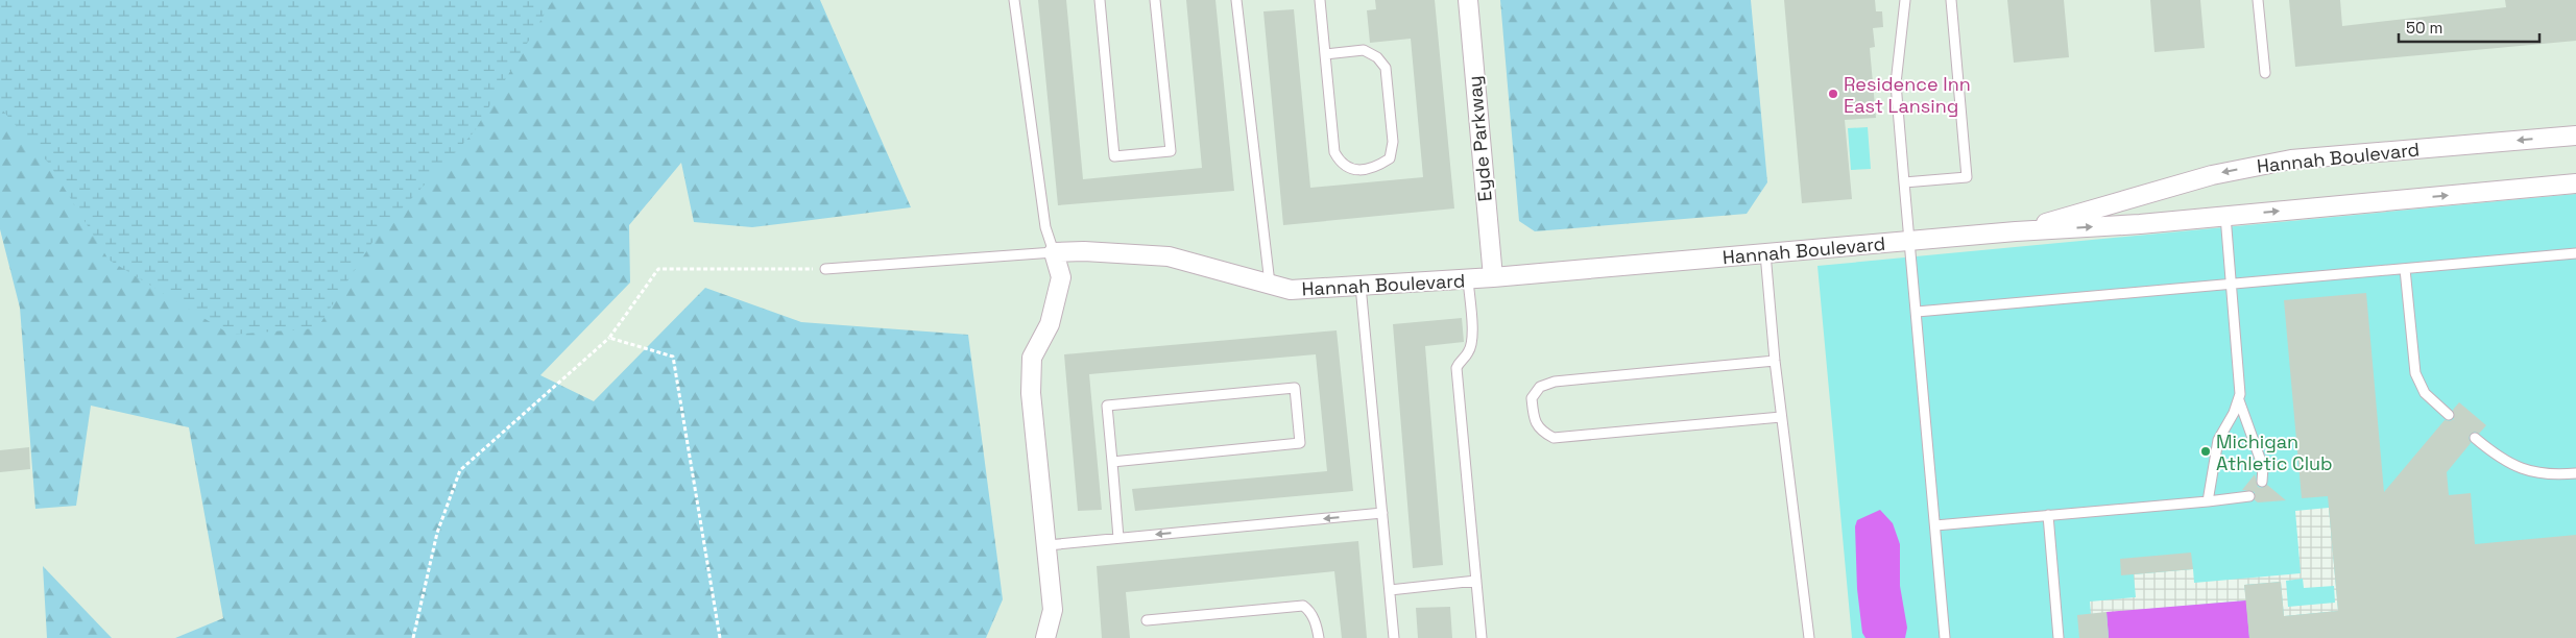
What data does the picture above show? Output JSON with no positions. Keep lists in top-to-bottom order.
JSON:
{
  "streets": {
    "street": ["Eyde Parkway", "Hannah Boulevard"]
  },
  "crossings": [
    ["Eyde Parkway", "Hannah Boulevard"]
  ],
  "places": ["Residence Inn East Lansing", "Michigan Athletic Club"],
  "scale_bar": "50 m"
}
